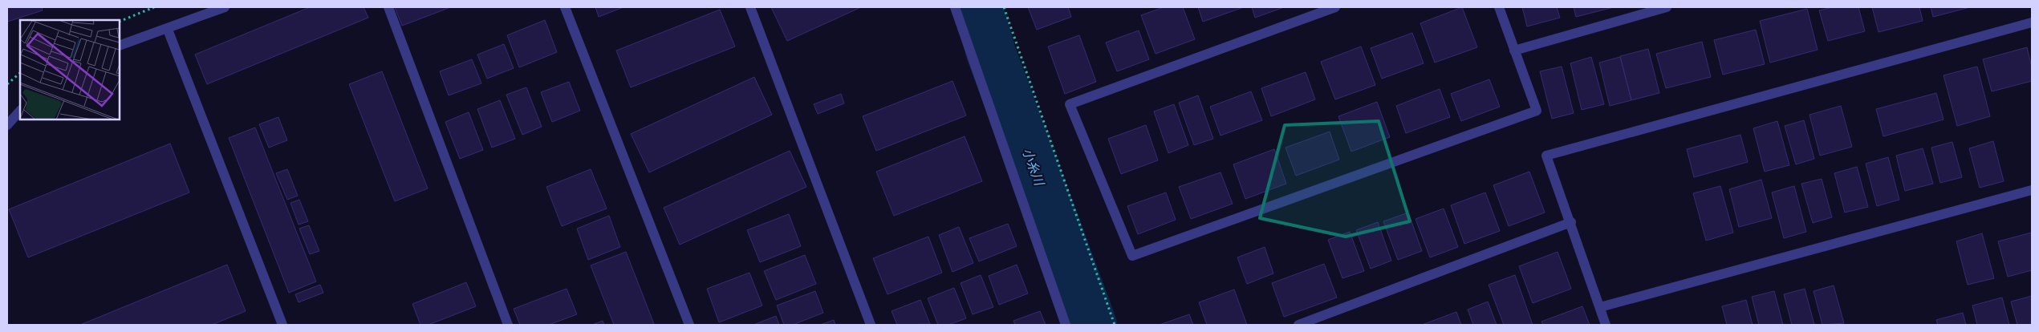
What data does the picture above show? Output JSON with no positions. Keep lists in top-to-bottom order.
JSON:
{
  "water": ["小糸川"]
}
